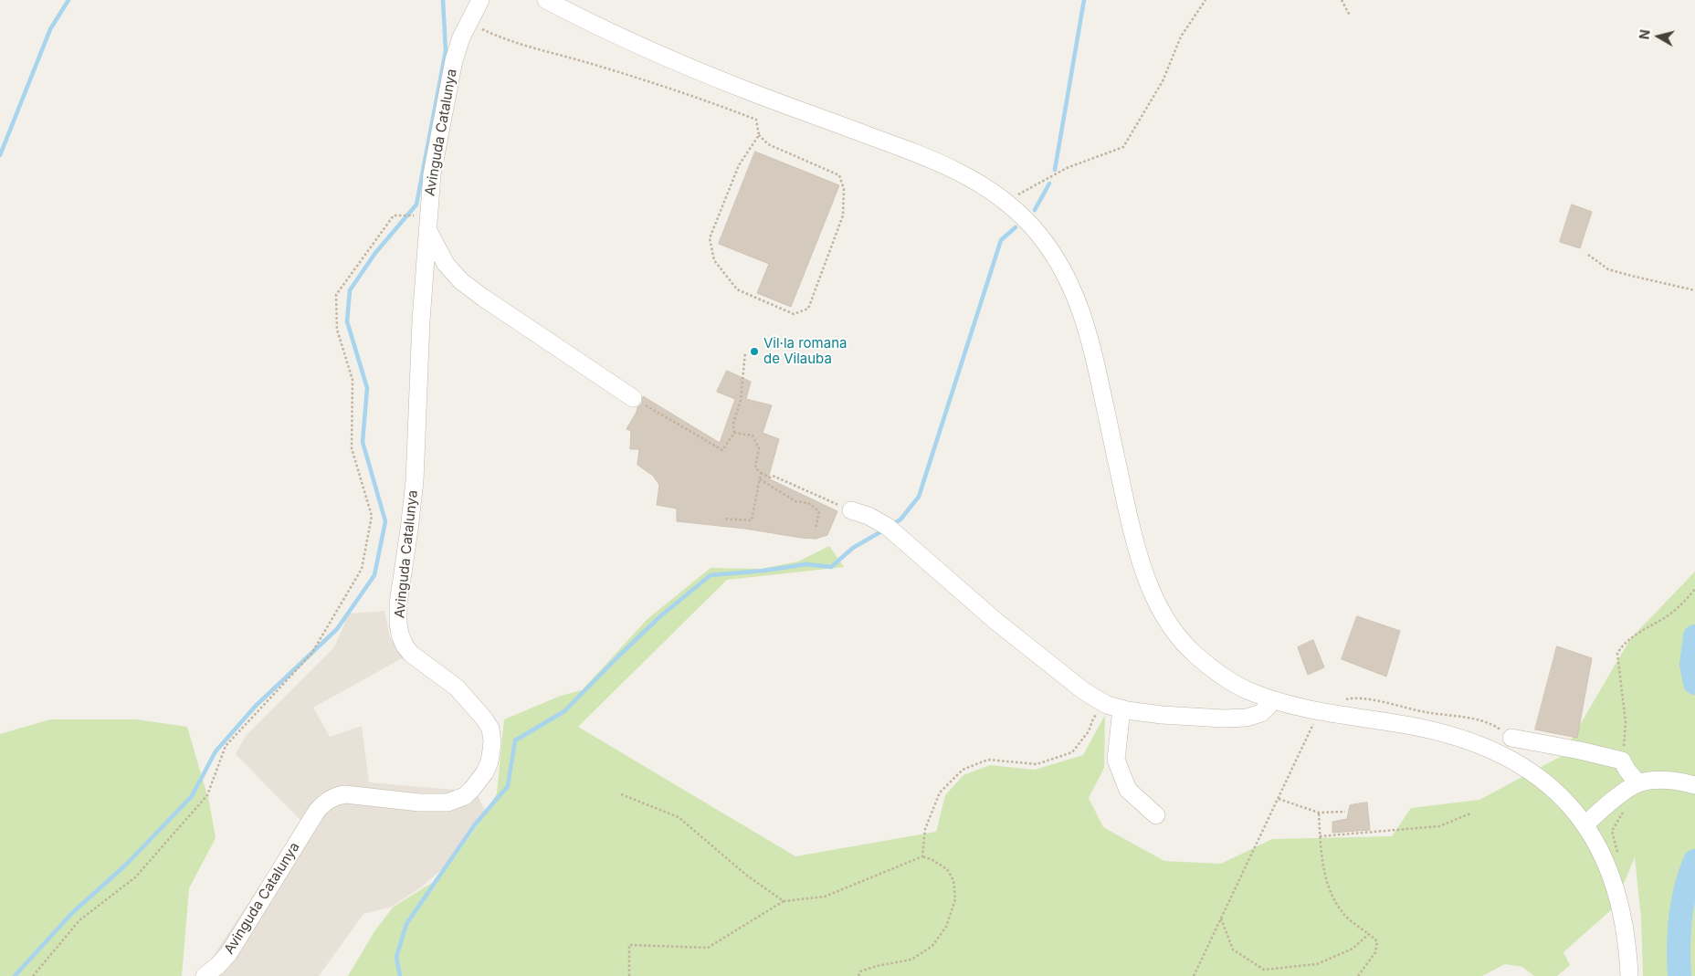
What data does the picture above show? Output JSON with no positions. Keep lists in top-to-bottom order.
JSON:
{
  "streets": {
    "street": ["Avinguda Catalunya"]
  },
  "places": ["Vil·la romana de Vilauba"],
  "north": "left"
}
